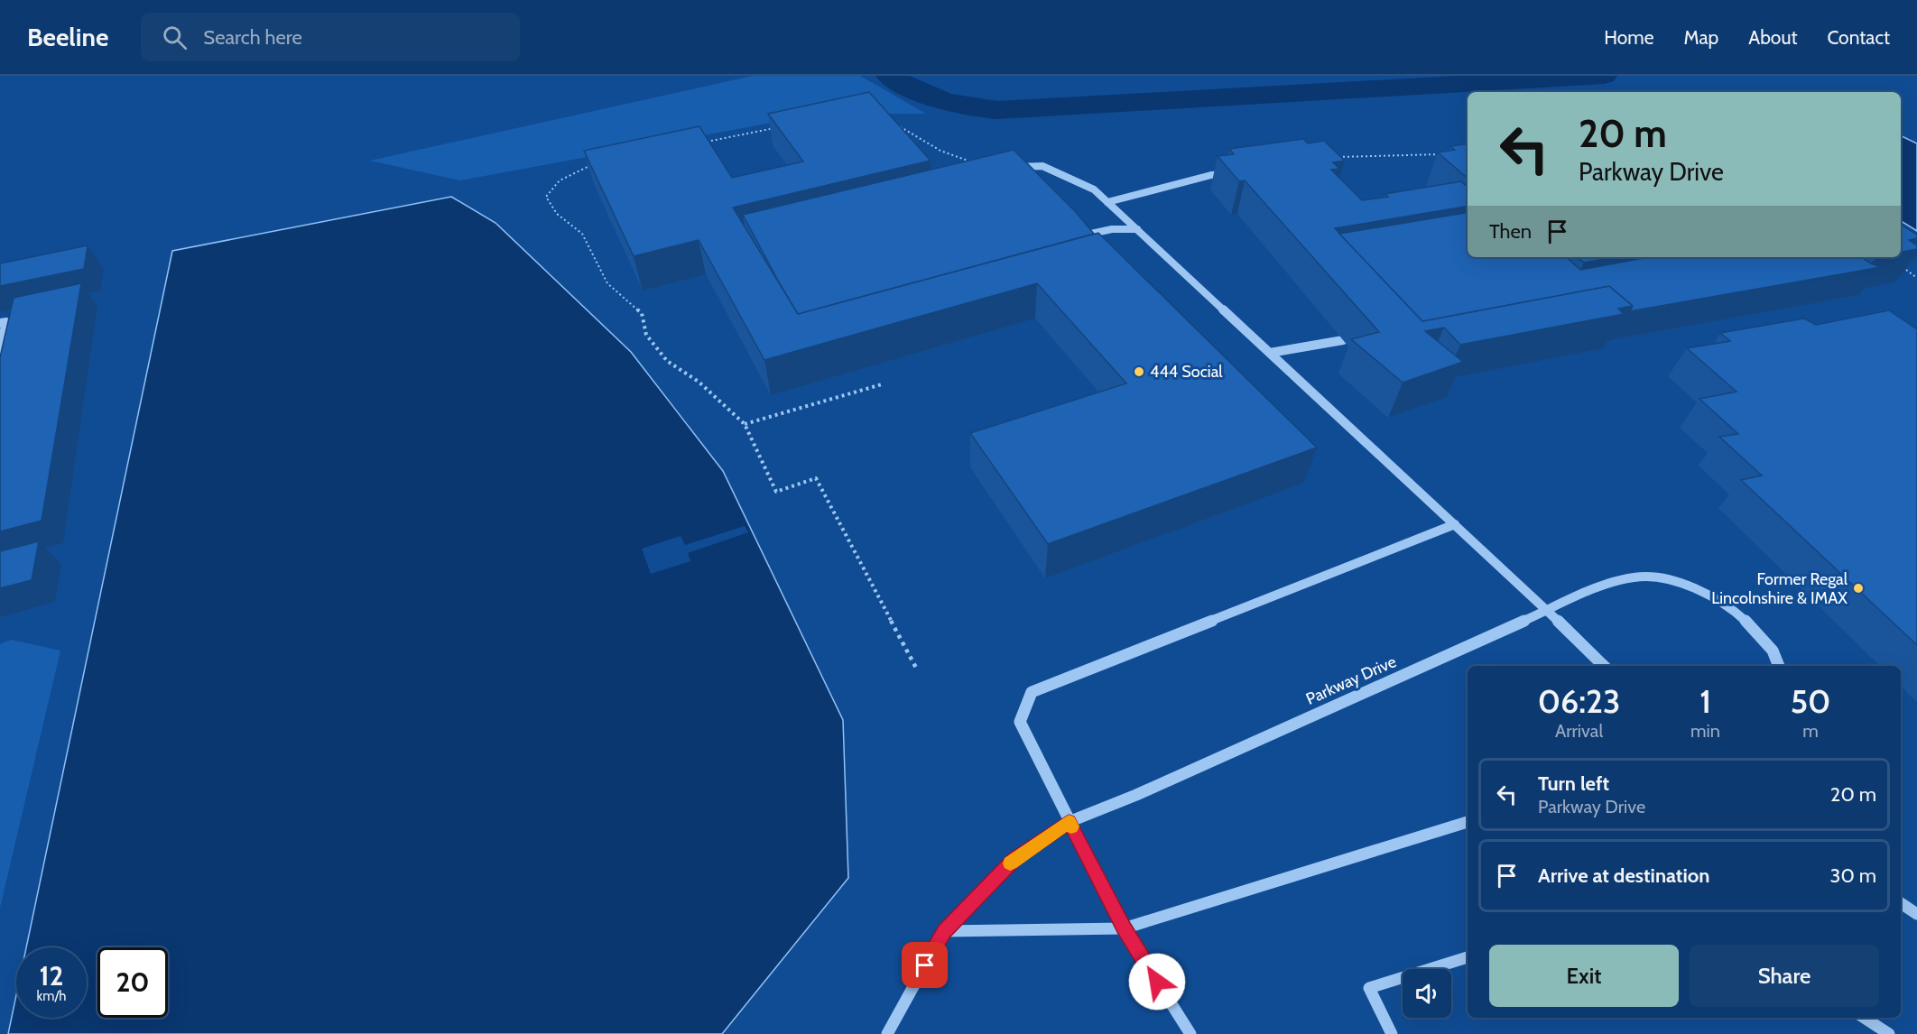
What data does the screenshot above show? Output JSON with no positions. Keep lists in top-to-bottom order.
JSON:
{
  "streets": {
    "street": ["Parkway Drive"]
  },
  "places": ["444 Social", "Former Regal Lincolnshire & IMAX"],
  "page": {
    "header": "Beeline",
    "search": "Search here",
    "nav": [
      "Home",
      "Map",
      "About",
      "Contact"
    ],
    "turn": ["20 m", "Parkway Drive"],
    "then": "Then",
    "eta": [
      "06:23",
      "Arrival",
      "1",
      "min",
      "50",
      "m"
    ],
    "list": [
      {
        "name": "Turn left",
        "note": "Parkway Drive",
        "value": "20 m"
      },
      {
        "name": "Arrive at destination",
        "value": "30 m"
      }
    ],
    "buttons": ["Exit", "Share"],
    "speed": "12 km/h",
    "limit": "20"
  }
}
